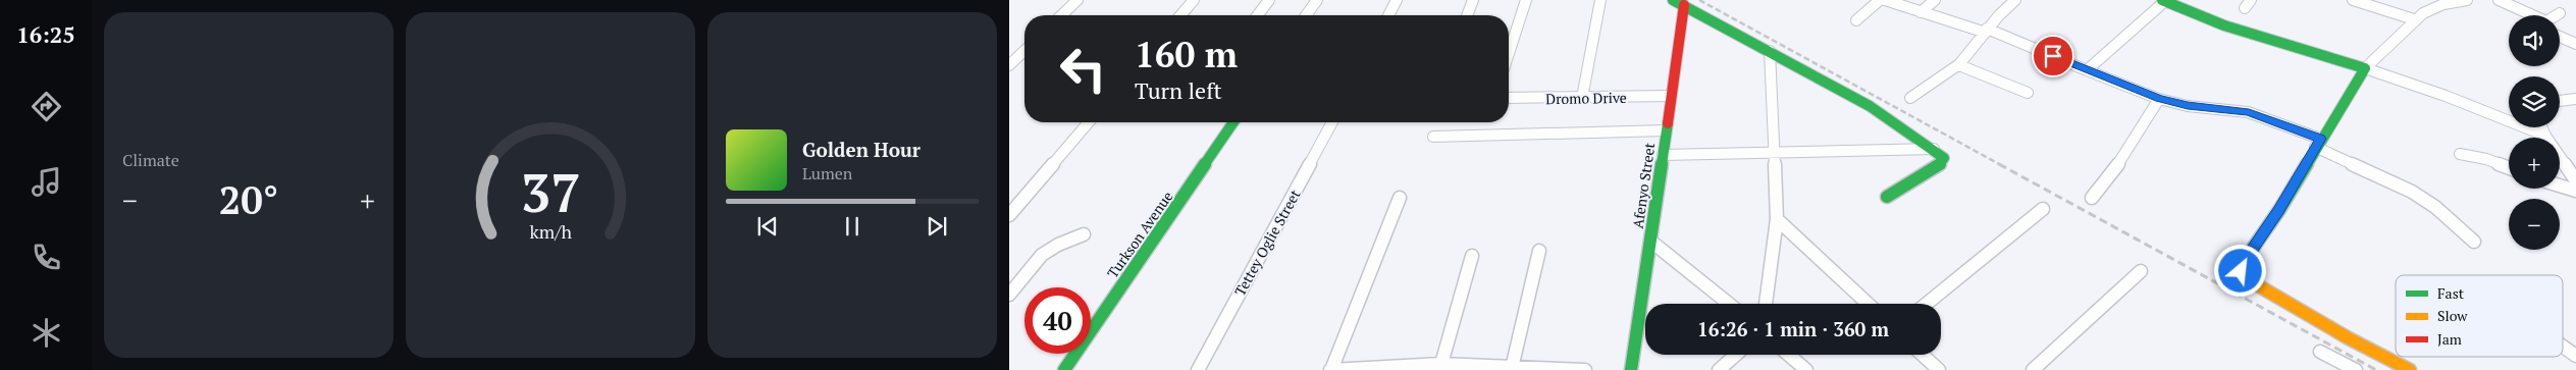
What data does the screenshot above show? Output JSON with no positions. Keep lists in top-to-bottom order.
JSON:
{
  "streets": {
    "street": [
      "Dromo Drive",
      "Afenyo Street",
      "Turkson Avenue",
      "Tettey Oglie Street"
    ]
  },
  "crossings": [
    ["Dromo Drive", "Afenyo Street"]
  ],
  "legend": ["Fast", "Slow", "Jam"],
  "page": {
    "tabs": "16:25",
    "tile": "Climate",
    "map_buttons": ["+", "−"],
    "turn": ["160 m", "Turn left"],
    "song": ["Golden Hour", "Lumen"],
    "heat": ["−", "20°", "+"],
    "limit": "40",
    "trip": "16:26 · 1 min · 360 m",
    "gauge": ["37", "km/h"]
  }
}
